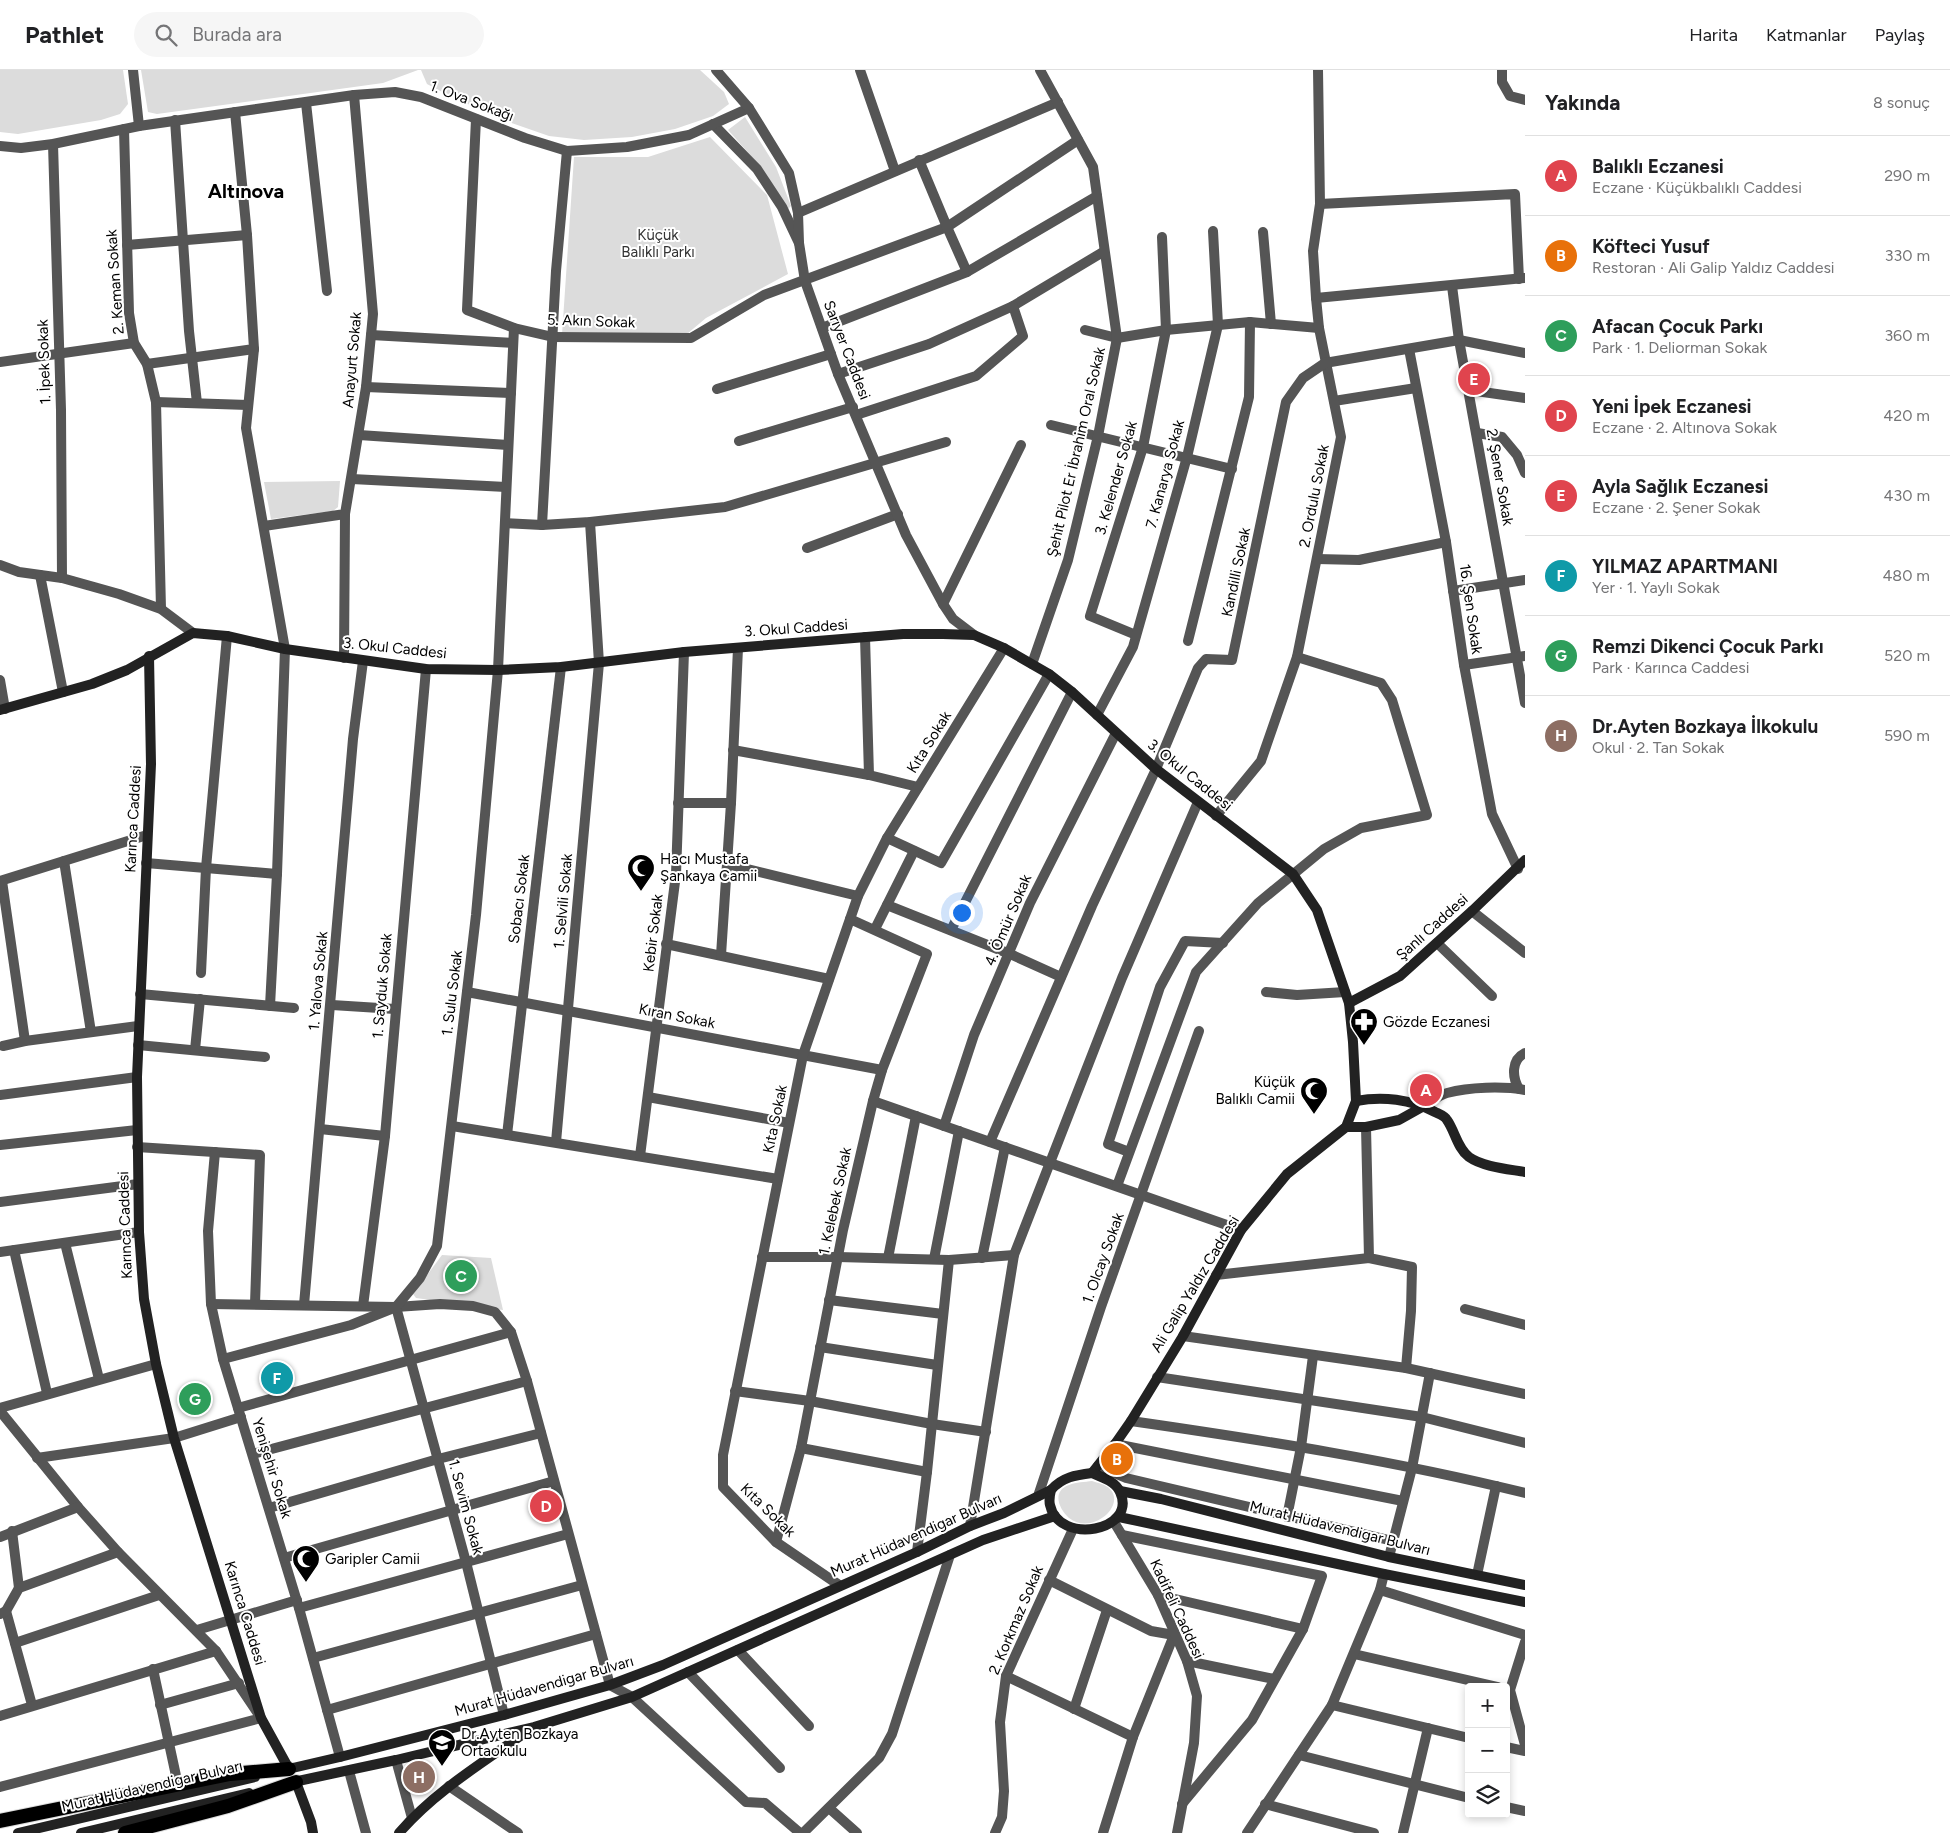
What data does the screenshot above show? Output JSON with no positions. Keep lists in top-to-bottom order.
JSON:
{
  "streets": {
    "main road": [
      "3. Okul Caddesi",
      "Karınca Caddesi",
      "Şanlı Caddesi",
      "Ali Galip Yaldız Caddesi",
      "Murat Hüdavendigar Bulvarı"
    ],
    "street": [
      "1. Ova Sokağı",
      "2. Keman Sokak",
      "5. Akın Sokak",
      "Sarıyer Caddesi",
      "Anayurt Sokak",
      "1. İpek Sokak",
      "Şehit Pilot Er İbrahim Oral Sokak",
      "7. Kanarya Sokak",
      "2. Şener Sokak",
      "3. Kelender Sokak",
      "2. Ordulu Sokak",
      "Kandilli Sokak",
      "16. Şen Sokak",
      "Kıta Sokak",
      "Sobacı Sokak",
      "1. Selvili Sokak",
      "4. Ömür Sokak",
      "Kebir Sokak",
      "1. Yalova Sokak",
      "1. Sayduk Sokak",
      "1. Sulu Sokak",
      "Kıran Sokak",
      "1. Kelebek Sokak",
      "1. Olcay Sokak",
      "Yenişehir Sokak",
      "1. Sevim Sokak",
      "Kadifeli Caddesi",
      "2. Korkmaz Sokak"
    ]
  },
  "crossings": [
    ["1. Ova Sokağı", "2. Keman Sokak"],
    ["1. Ova Sokağı", "5. Akın Sokak"],
    ["1. Ova Sokağı", "Sarıyer Caddesi"],
    ["1. Ova Sokağı", "Anayurt Sokak"],
    ["1. Ova Sokağı", "1. İpek Sokak"],
    ["5. Akın Sokak", "Sarıyer Caddesi"],
    ["5. Akın Sokak", "Şehit Pilot Er İbrahim Oral Sokak"],
    ["5. Akın Sokak", "1. Sulu Sokak"],
    ["Sarıyer Caddesi", "3. Okul Caddesi"],
    ["Anayurt Sokak", "3. Okul Caddesi"],
    ["Şehit Pilot Er İbrahim Oral Sokak", "3. Okul Caddesi"],
    ["7. Kanarya Sokak", "3. Kelender Sokak"],
    ["7. Kanarya Sokak", "3. Okul Caddesi"],
    ["2. Ordulu Sokak", "Kandilli Sokak"],
    ["2. Ordulu Sokak", "3. Okul Caddesi"],
    ["Kandilli Sokak", "3. Okul Caddesi"],
    ["16. Şen Sokak", "Şanlı Caddesi"],
    ["3. Okul Caddesi", "Kıta Sokak"],
    ["3. Okul Caddesi", "Sobacı Sokak"],
    ["3. Okul Caddesi", "1. Selvili Sokak"],
    ["3. Okul Caddesi", "4. Ömür Sokak"],
    ["3. Okul Caddesi", "Şanlı Caddesi"],
    ["3. Okul Caddesi", "Kebir Sokak"],
    ["3. Okul Caddesi", "1. Yalova Sokak"],
    ["3. Okul Caddesi", "1. Sayduk Sokak"],
    ["3. Okul Caddesi", "1. Sulu Sokak"],
    ["Kıta Sokak", "Kıran Sokak"],
    ["Kıta Sokak", "1. Kelebek Sokak"],
    ["Kıta Sokak", "Murat Hüdavendigar Bulvarı"],
    ["Karınca Caddesi", "Murat Hüdavendigar Bulvarı"],
    ["Sobacı Sokak", "Kıran Sokak"],
    ["1. Selvili Sokak", "Kıran Sokak"],
    ["Kebir Sokak", "Kıran Sokak"],
    ["1. Sulu Sokak", "Kıran Sokak"],
    ["1. Sulu Sokak", "1. Sevim Sokak"],
    ["Kıran Sokak", "1. Kelebek Sokak"],
    ["1. Olcay Sokak", "Murat Hüdavendigar Bulvarı"],
    ["Ali Galip Yaldız Caddesi", "Murat Hüdavendigar Bulvarı"],
    ["Ali Galip Yaldız Caddesi", "Kadifeli Caddesi"],
    ["Ali Galip Yaldız Caddesi", "2. Korkmaz Sokak"],
    ["Yenişehir Sokak", "Murat Hüdavendigar Bulvarı"],
    ["1. Sevim Sokak", "Murat Hüdavendigar Bulvarı"],
    ["Murat Hüdavendigar Bulvarı", "Kadifeli Caddesi"],
    ["Murat Hüdavendigar Bulvarı", "2. Korkmaz Sokak"],
    ["Kadifeli Caddesi", "2. Korkmaz Sokak"]
  ],
  "districts": ["Altınova"],
  "parks": ["Küçük Balıklı Parkı"],
  "places": {
    "mosque": ["Hacı Mustafa Şankaya Camii", "Küçük Balıklı Camii", "Garipler Camii"],
    "pharmacy": ["Gözde Eczanesi"],
    "school or university": ["Dr.Ayten Bozkaya Ortaokulu"]
  },
  "page": {
    "header": "Pathlet",
    "search": "Burada ara",
    "nav": ["Harita", "Katmanlar", "Paylaş"],
    "heading": ["Yakında", "8 sonuç"],
    "list": [
      {
        "mark": "A",
        "name": "Balıklı Eczanesi",
        "note": "Eczane · Küçükbalıklı Caddesi",
        "value": "290 m"
      },
      {
        "mark": "B",
        "name": "Köfteci Yusuf",
        "note": "Restoran · Ali Galip Yaldız Caddesi",
        "value": "330 m"
      },
      {
        "mark": "C",
        "name": "Afacan Çocuk Parkı",
        "note": "Park · 1. Deliorman Sokak",
        "value": "360 m"
      },
      {
        "mark": "D",
        "name": "Yeni İpek Eczanesi",
        "note": "Eczane · 2. Altınova Sokak",
        "value": "420 m"
      },
      {
        "mark": "E",
        "name": "Ayla Sağlık Eczanesi",
        "note": "Eczane · 2. Şener Sokak",
        "value": "430 m"
      },
      {
        "mark": "F",
        "name": "YILMAZ APARTMANI",
        "note": "Yer · 1. Yaylı Sokak",
        "value": "480 m"
      },
      {
        "mark": "G",
        "name": "Remzi Dikenci Çocuk Parkı",
        "note": "Park · Karınca Caddesi",
        "value": "520 m"
      },
      {
        "mark": "H",
        "name": "Dr.Ayten Bozkaya İlkokulu",
        "note": "Okul · 2. Tan Sokak",
        "value": "590 m"
      }
    ],
    "pins": [
      "E",
      "A",
      "C",
      "F",
      "G",
      "B",
      "D",
      "H"
    ],
    "map_buttons": ["+", "−"]
  }
}
